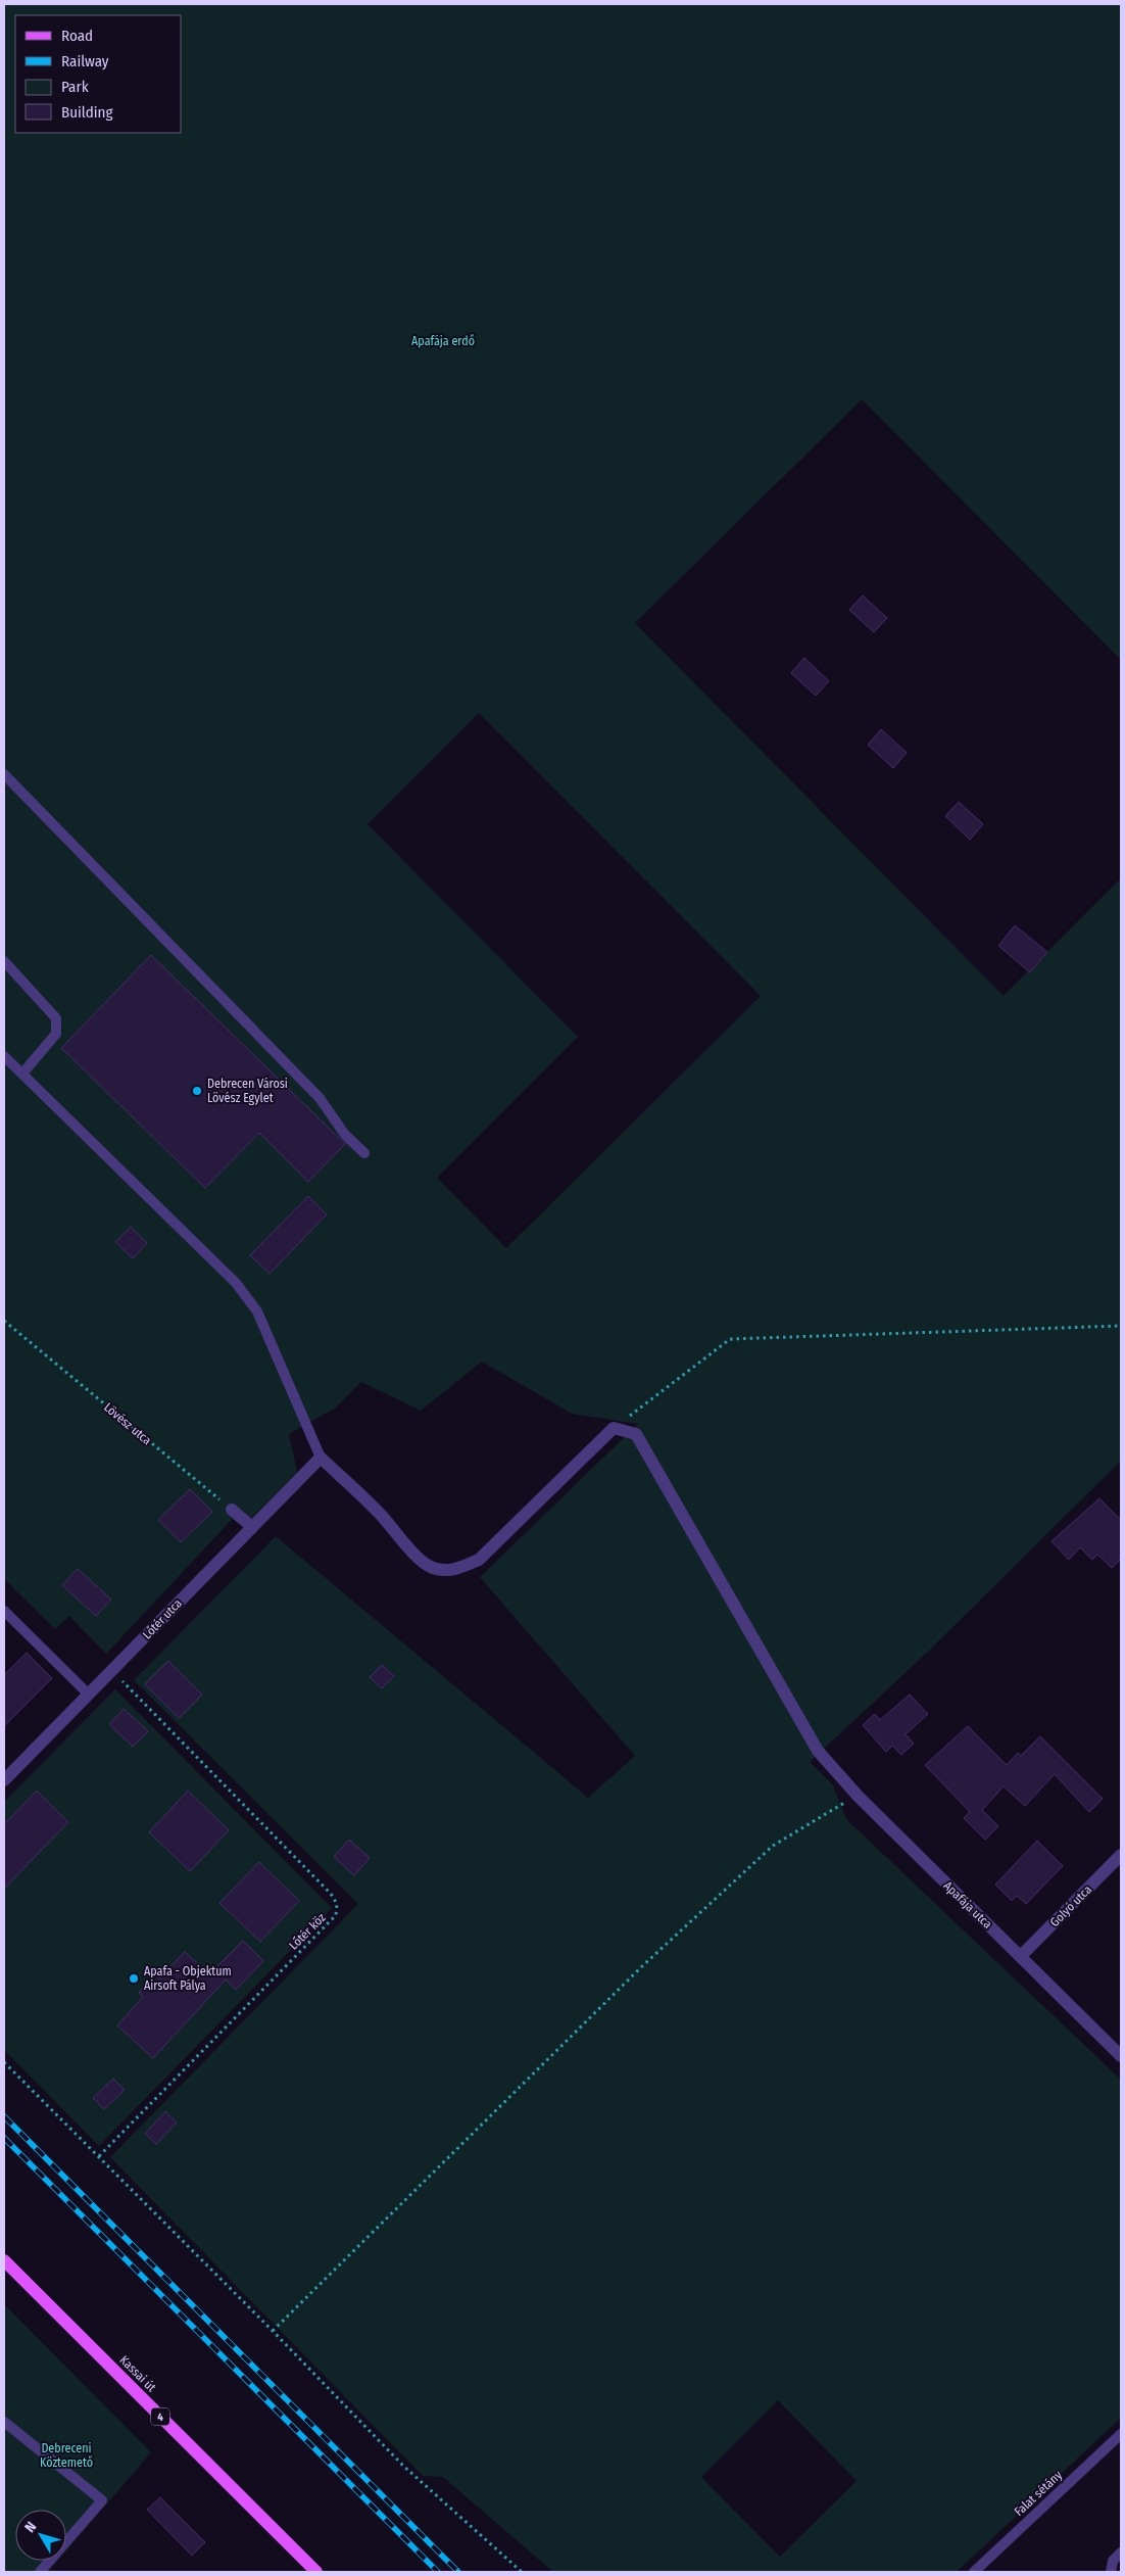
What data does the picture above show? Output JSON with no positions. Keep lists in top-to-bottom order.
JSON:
{
  "streets": {
    "main road": ["Kassai út", "4"],
    "street": ["Lőtér utca", "Apafája utca", "Golyó utca"],
    "lane": ["Falat sétány"],
    "path": ["Lövész utca", "Lőtér köz"]
  },
  "crossings": [
    ["Lőtér utca", "Lőtér köz"],
    ["Apafája utca", "Golyó utca"]
  ],
  "parks": ["Apafája erdő", "Debreceni Köztemető"],
  "places": ["Debrecen Városi Lövész Egylet", "Apafa - Objektum Airsoft Pálya"],
  "legend": [
    "Road",
    "Railway",
    "Park",
    "Building"
  ],
  "north": "top left"
}
